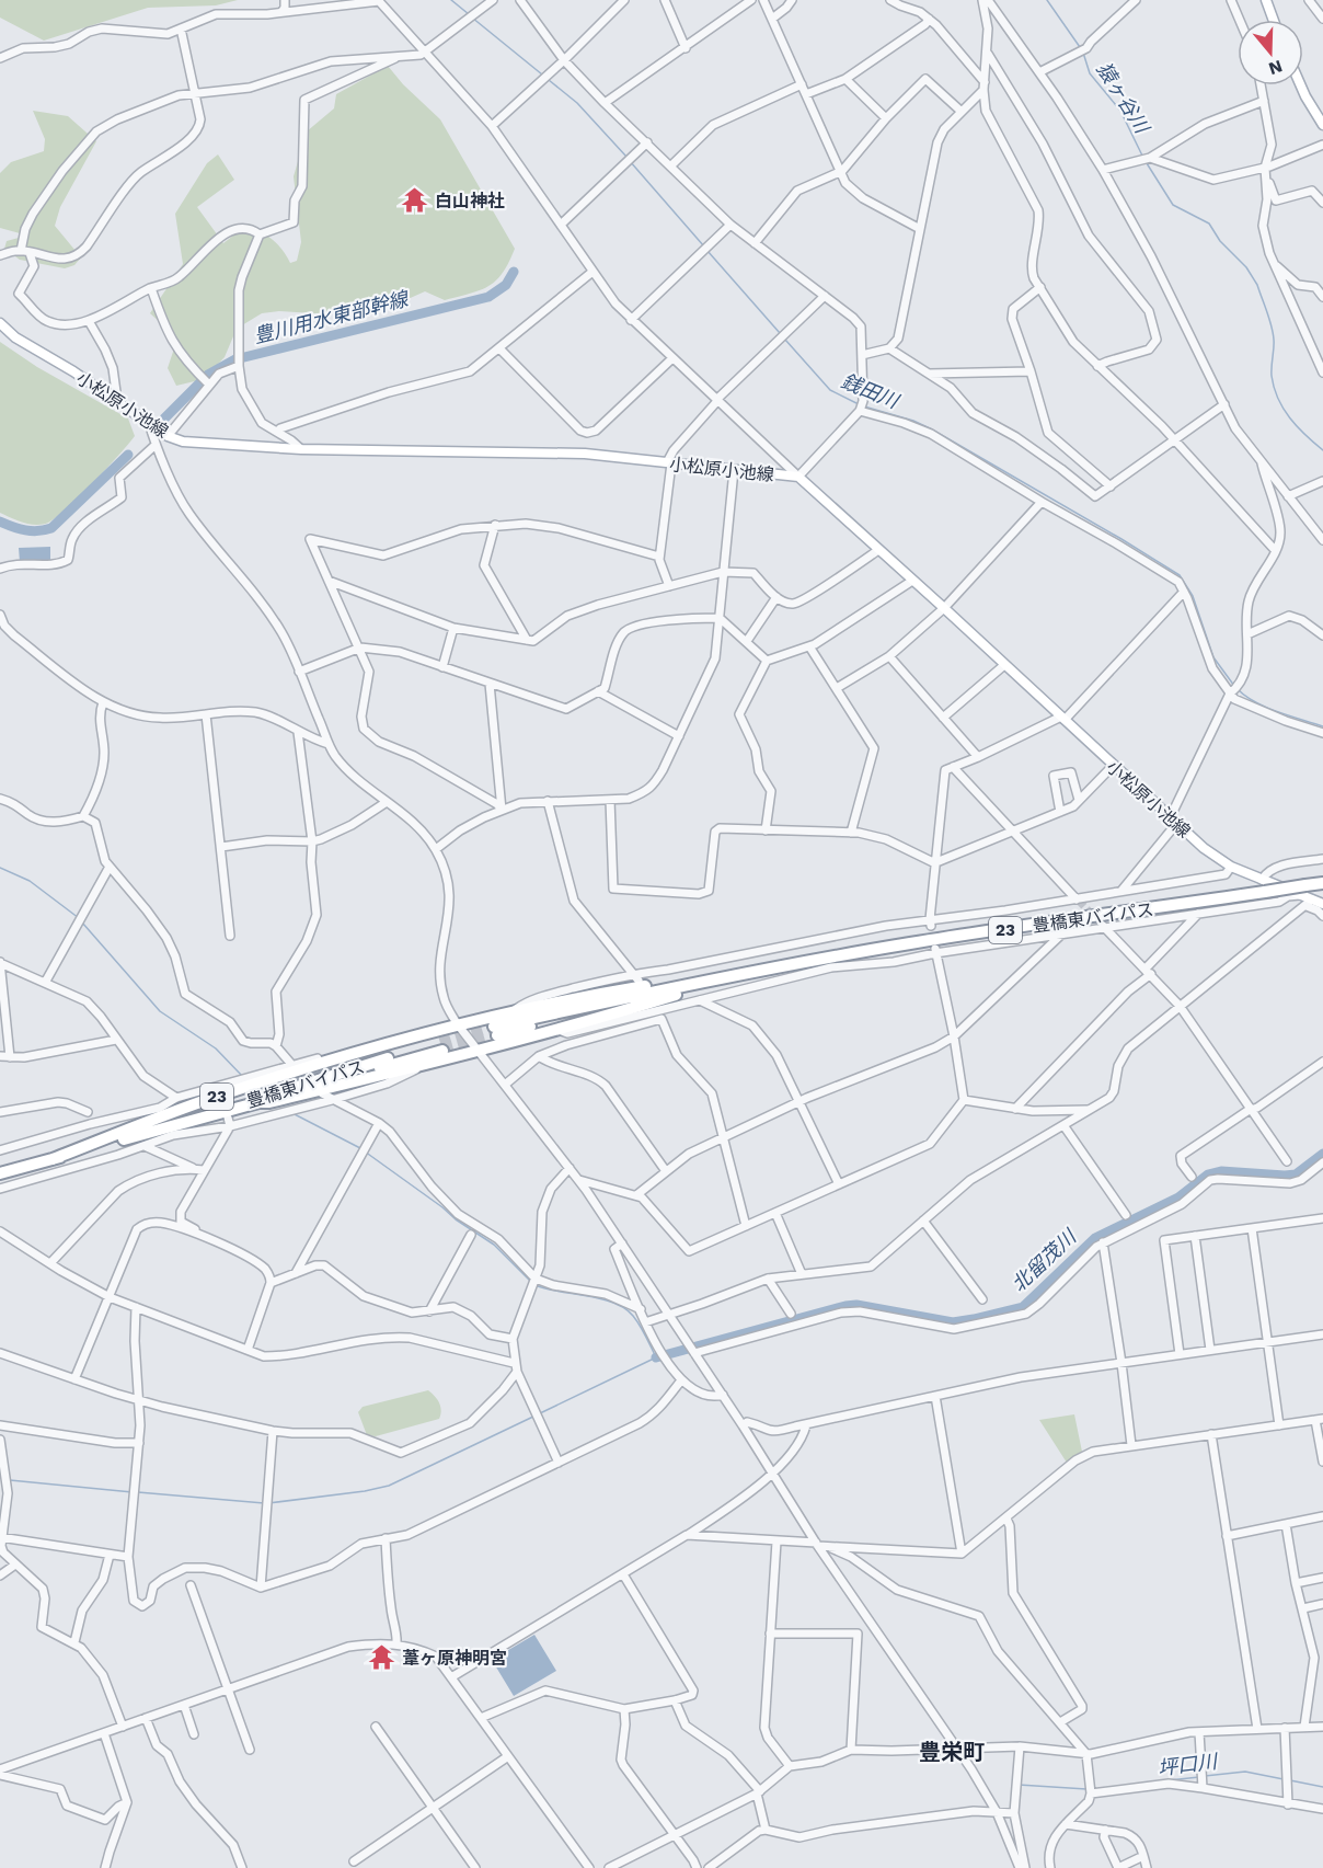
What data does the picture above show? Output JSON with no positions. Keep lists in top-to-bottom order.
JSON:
{
  "streets": {
    "highway": ["豊橋東バイパス", "23"],
    "main road": ["小松原小池線"]
  },
  "crossings": [
    ["小松原小池線", "豊橋東バイパス"],
    ["豊橋東バイパス", "23"]
  ],
  "districts": ["豊栄町"],
  "water": [
    "猿ヶ谷川",
    "豊川用水東部幹線",
    "銭田川",
    "北留茂川",
    "坪口川"
  ],
  "places": {
    "temple": ["白山神社", "葦ヶ原神明宮"]
  },
  "north": "bottom"
}
